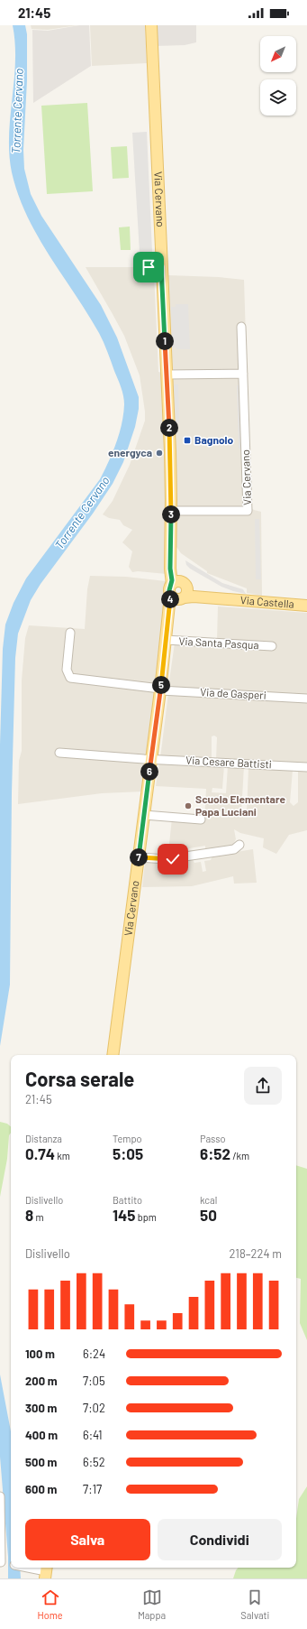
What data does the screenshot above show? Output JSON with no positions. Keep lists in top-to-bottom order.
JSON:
{
  "streets": {
    "main road": ["Via Cervano", "Via Castella"],
    "street": ["Via Santa Pasqua", "Via de Gasperi", "Via Cesare Battisti"]
  },
  "crossings": [
    ["Via Cervano", "Via Santa Pasqua"],
    ["Via Cervano", "Via de Gasperi"],
    ["Via Cervano", "Via Cesare Battisti"]
  ],
  "water": ["Torrente Cervano"],
  "places": {
    "transit": ["Bagnolo"],
    "other": ["energyca", "Scuola Elementare Papa Luciani"]
  },
  "north": "bottom left",
  "page": {
    "status": "21:45",
    "pins": [
      "1",
      "2",
      "3",
      "4",
      "5",
      "6",
      "7"
    ],
    "heading": ["Corsa serale", "21:45"],
    "stats": [
      ["Distanza", "0.74 km"],
      ["Tempo", "5:05"],
      ["Passo", "6:52 /km"],
      ["Dislivello", "8 m"],
      ["Battito", "145 bpm"],
      ["kcal", "50"]
    ],
    "chart": ["Dislivello", "218–224 m"],
    "list": [
      {
        "name": "100 m",
        "note": "6:24"
      },
      {
        "name": "200 m",
        "note": "7:05"
      },
      {
        "name": "300 m",
        "note": "7:02"
      },
      {
        "name": "400 m",
        "note": "6:41"
      },
      {
        "name": "500 m",
        "note": "6:52"
      },
      {
        "name": "600 m",
        "note": "7:17"
      }
    ],
    "buttons": ["Salva", "Condividi"],
    "tabs": ["Home", "Mappa", "Salvati"]
  }
}
